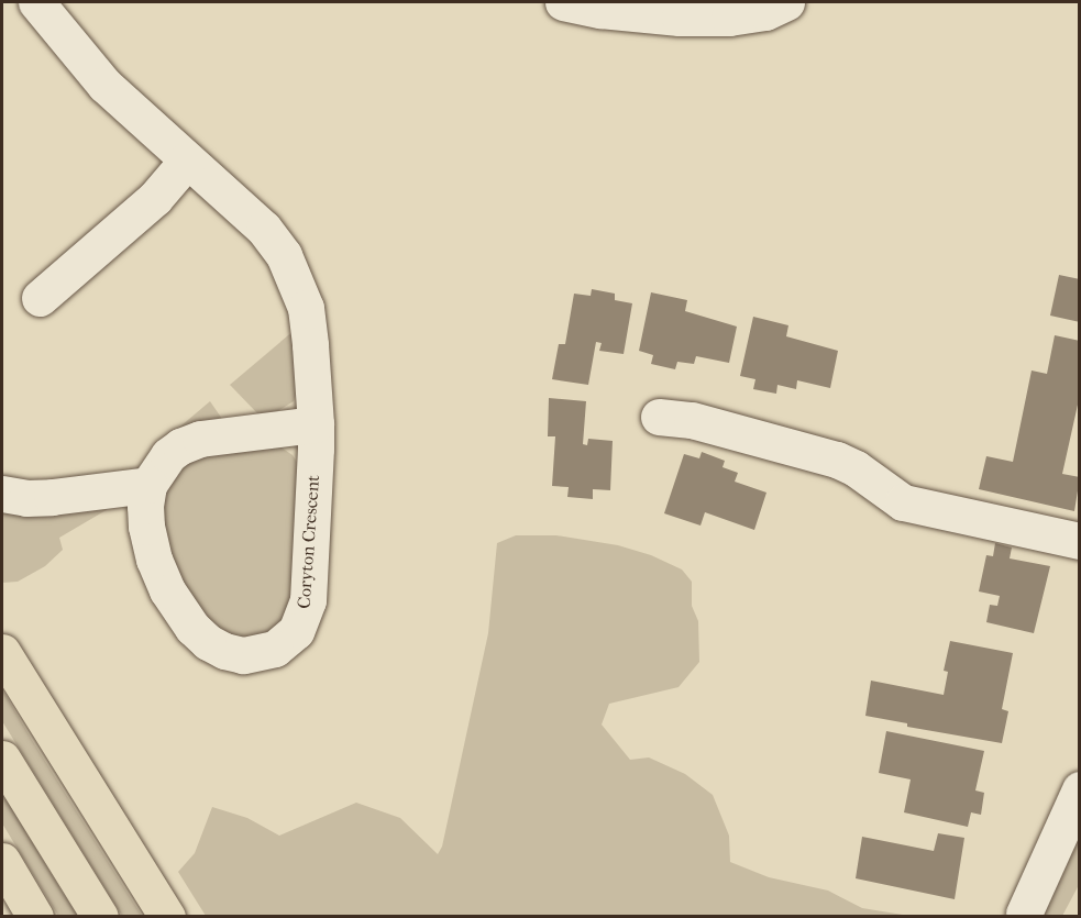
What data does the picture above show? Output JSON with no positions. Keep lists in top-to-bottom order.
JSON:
{
  "streets": {
    "street": ["Coryton Crescent"]
  }
}
